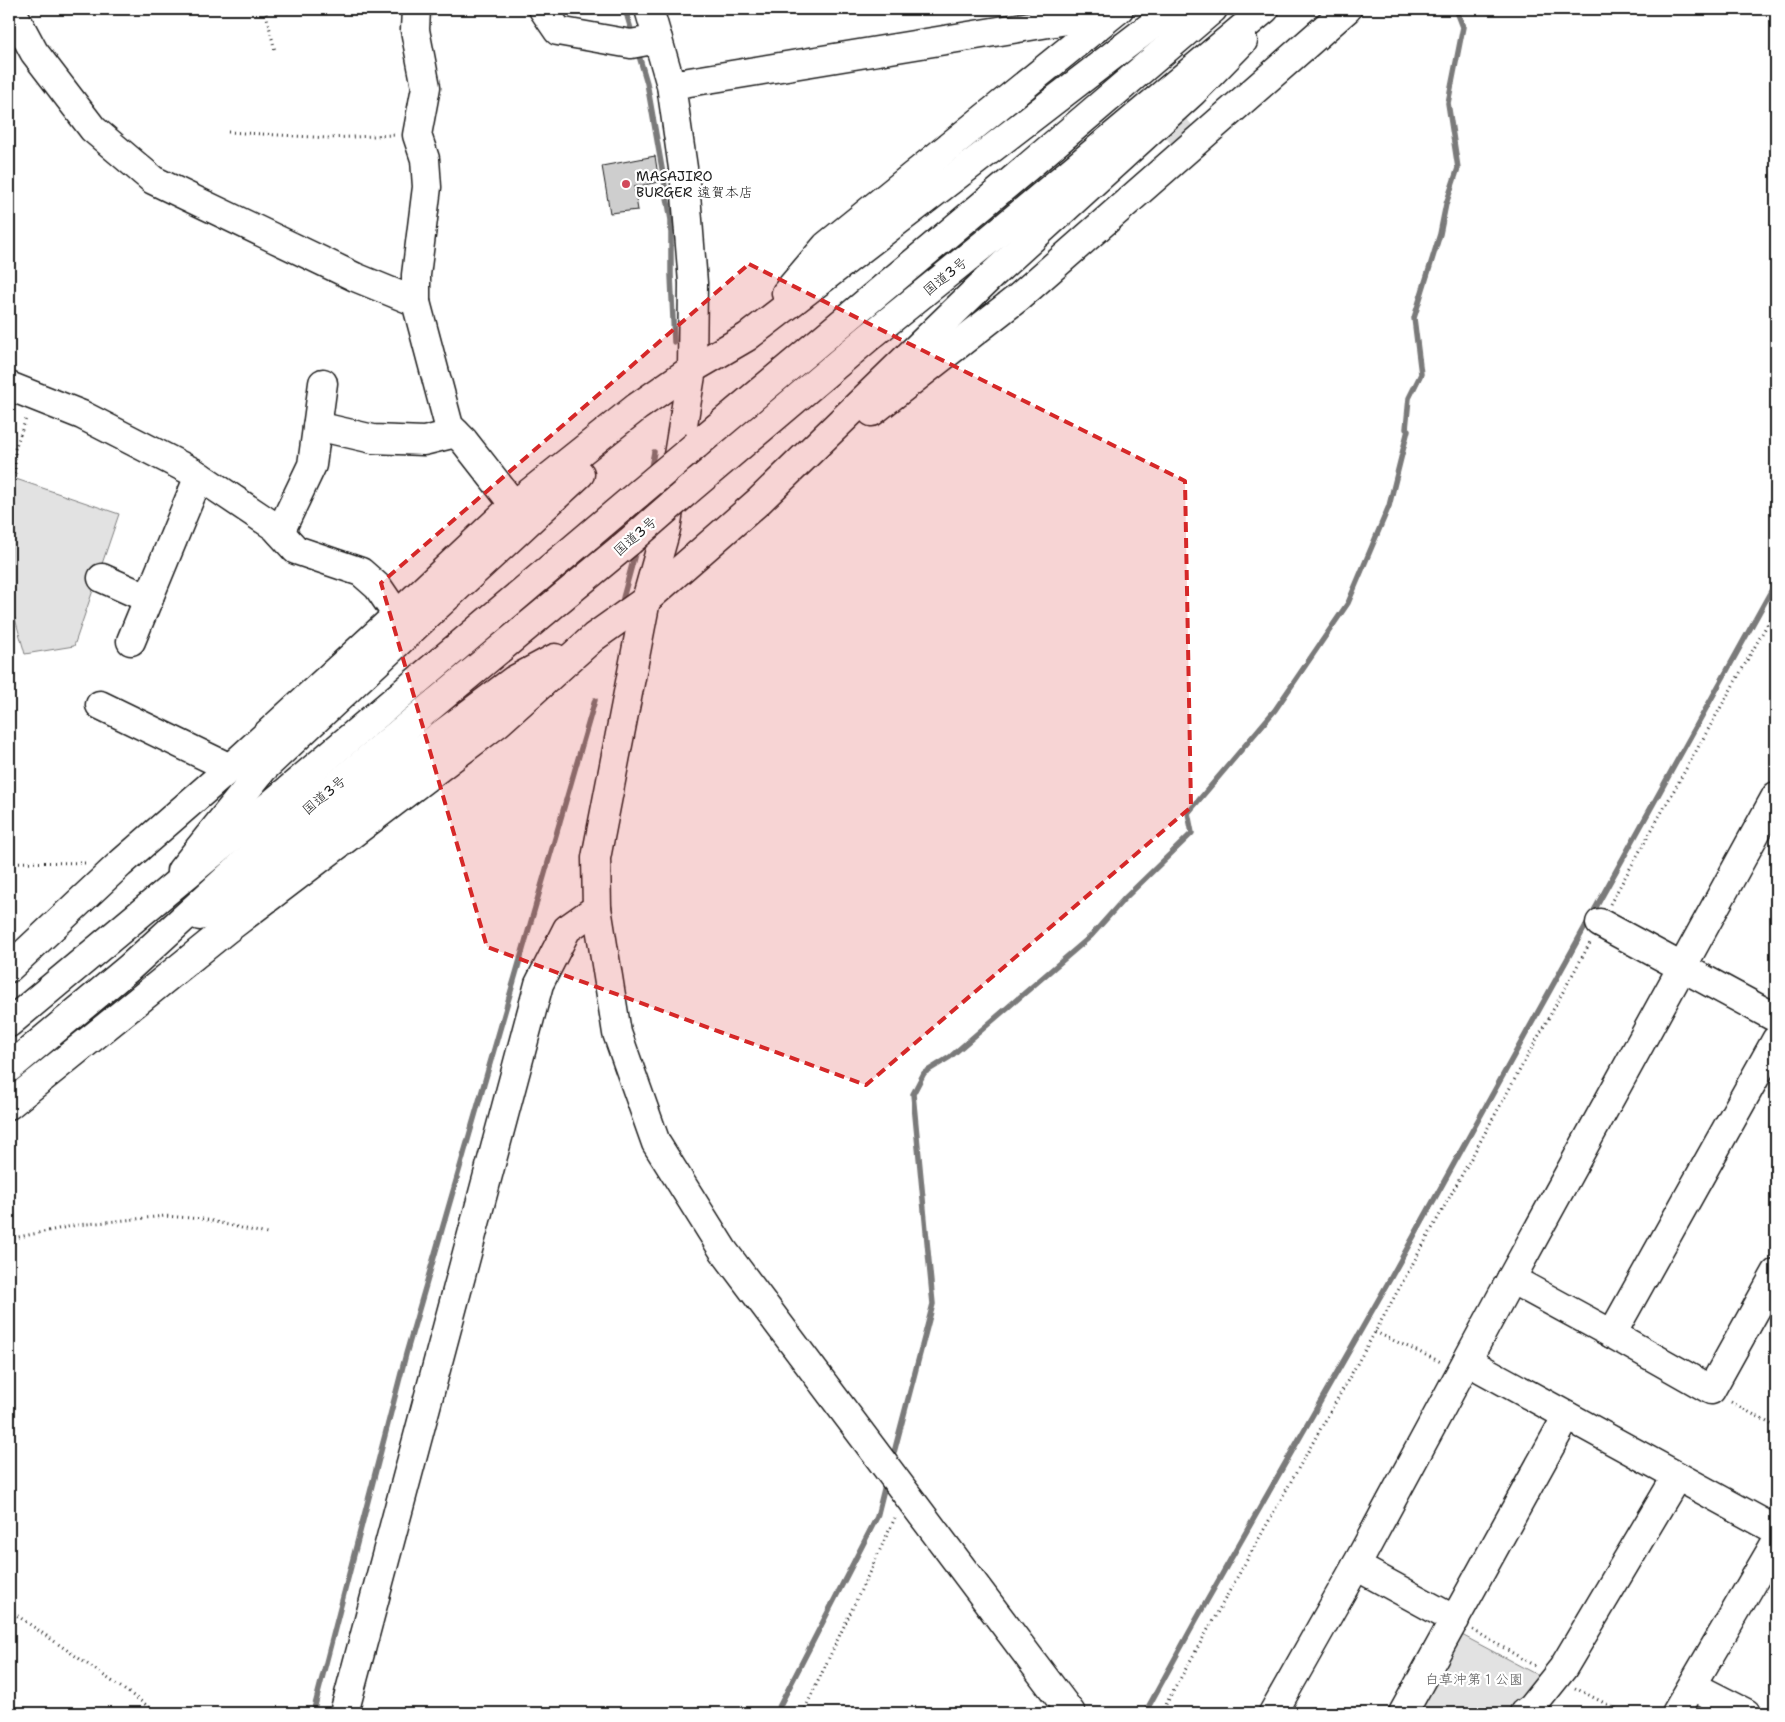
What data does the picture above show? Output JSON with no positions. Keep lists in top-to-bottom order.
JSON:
{
  "streets": {
    "main road": ["国道3号"]
  },
  "parks": ["白草沖第１公園"],
  "places": ["MASAJIRO BURGER 遠賀本店"]
}
